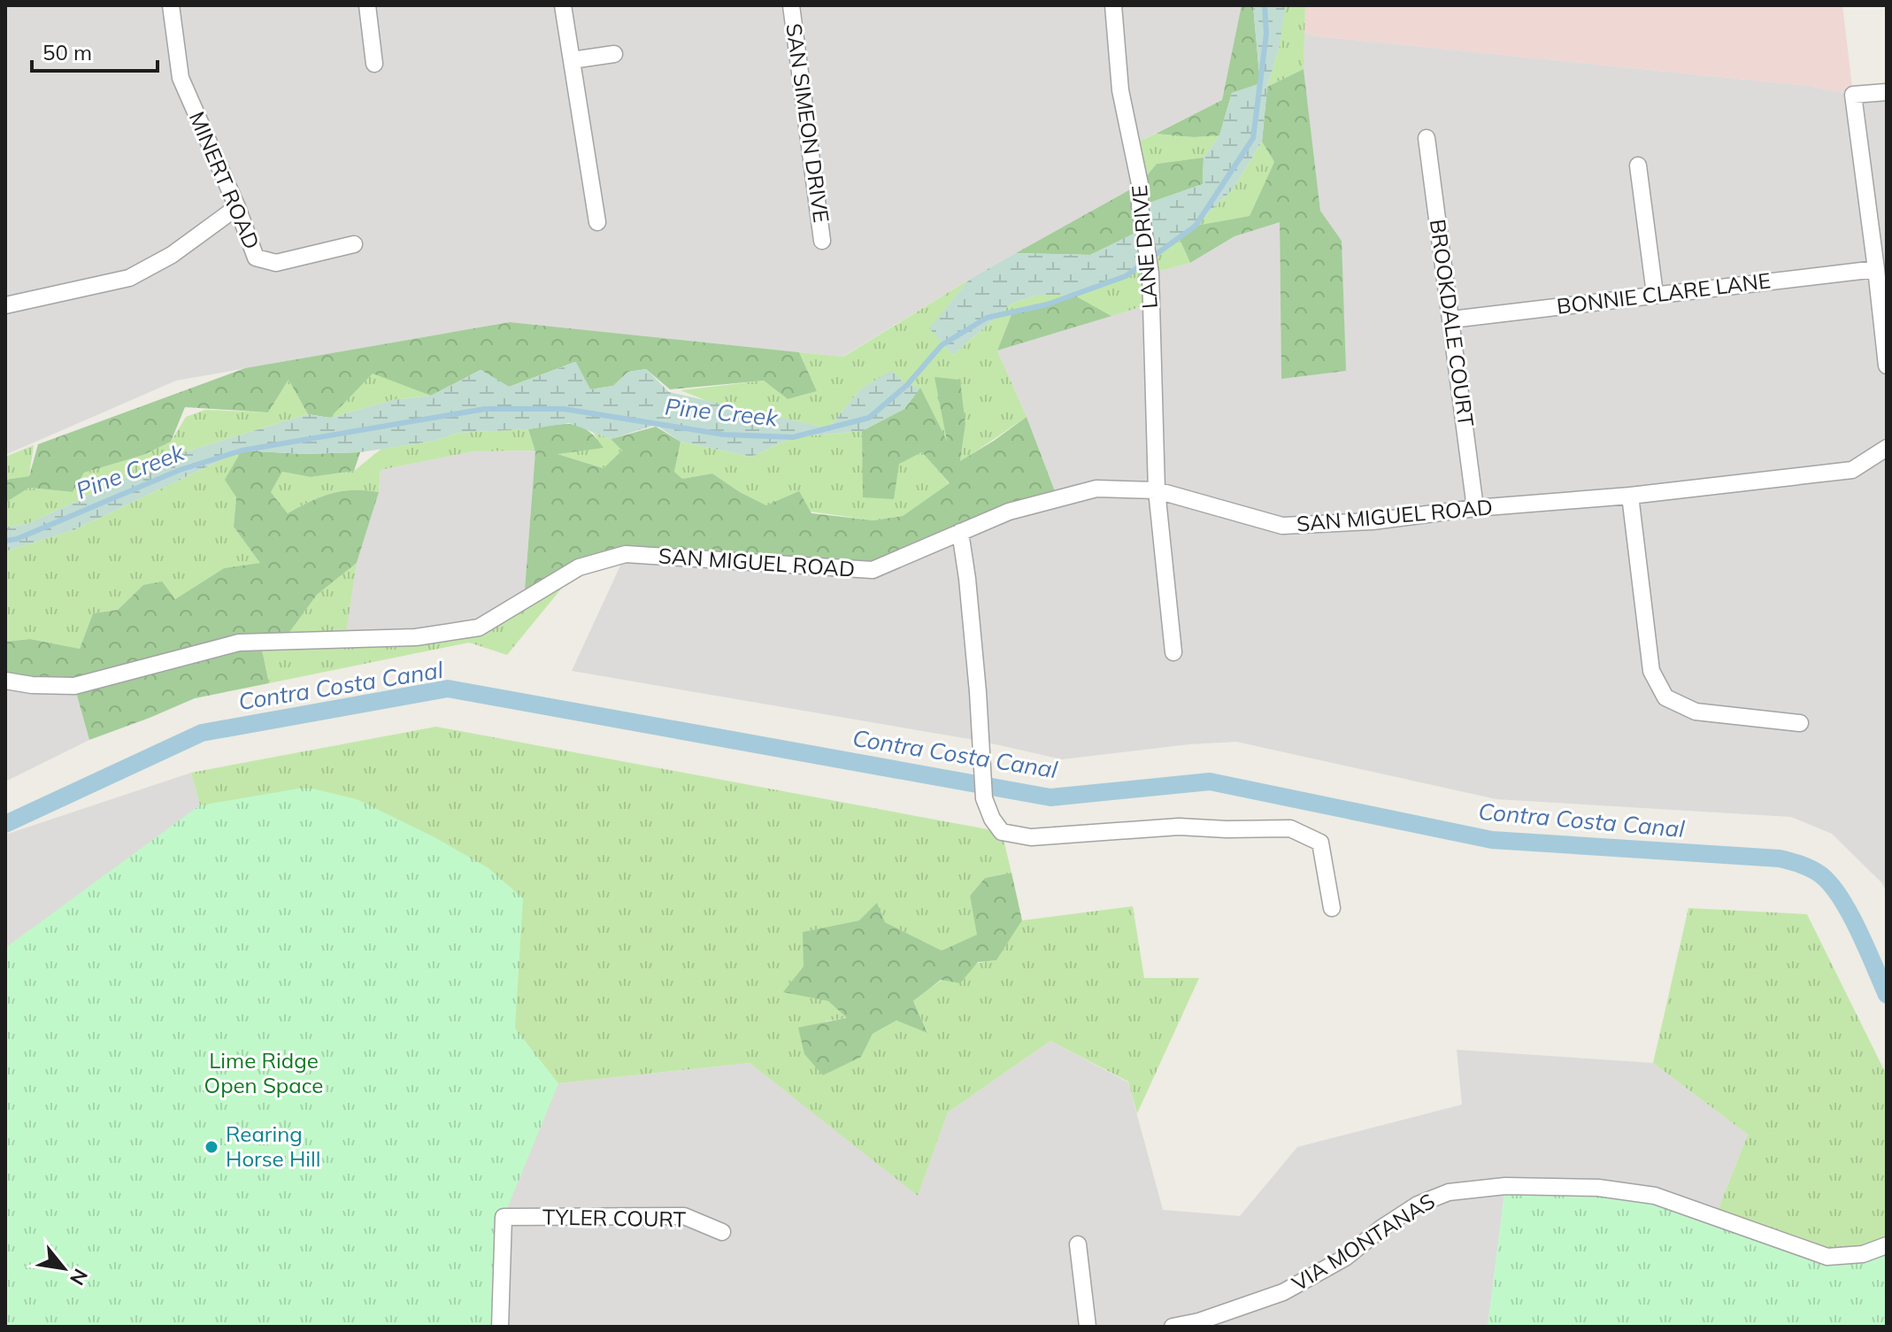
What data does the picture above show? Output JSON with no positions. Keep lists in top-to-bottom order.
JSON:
{
  "streets": {
    "street": [
      "SAN SIMEON DRIVE",
      "MINERT ROAD",
      "LANE DRIVE",
      "BONNIE CLARE LANE",
      "BROOKDALE COURT",
      "SAN MIGUEL ROAD",
      "TYLER COURT",
      "VIA MONTANAS"
    ]
  },
  "crossings": [
    ["LANE DRIVE", "SAN MIGUEL ROAD"],
    ["BONNIE CLARE LANE", "BROOKDALE COURT"],
    ["BROOKDALE COURT", "SAN MIGUEL ROAD"]
  ],
  "water": ["Pine Creek", "Contra Costa Canal"],
  "parks": ["Lime Ridge Open Space"],
  "places": ["Rearing Horse Hill"],
  "scale_bar": "50 m",
  "north": "bottom right"
}
